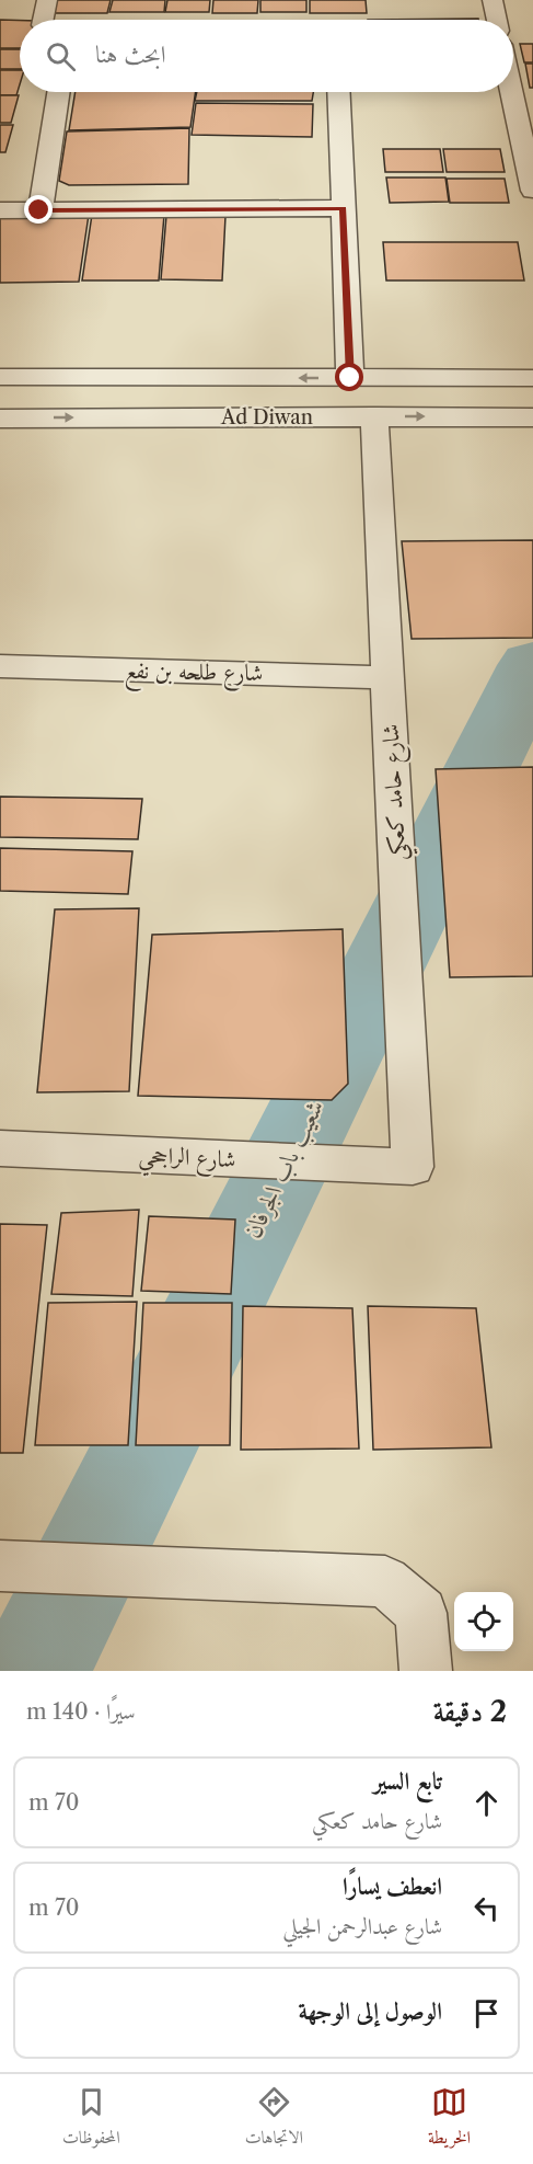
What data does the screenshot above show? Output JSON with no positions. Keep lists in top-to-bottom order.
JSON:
{
  "streets": {
    "street": [
      "Ad Diwan",
      "شارع طلحه بن نفع",
      "شارع حامد كعكي",
      "شارع الراجحي"
    ]
  },
  "crossings": [
    ["Ad Diwan", "شارع حامد كعكي"],
    ["شارع طلحه بن نفع", "شارع حامد كعكي"],
    ["شارع حامد كعكي", "شارع الراجحي"]
  ],
  "water": ["شعيب باب الجرفان"],
  "page": {
    "search": "ابحث هنا",
    "heading": ["2 دقيقة", "سيرًا · 140 m"],
    "list": [
      ["تابع السير", "شارع حامد كعكي", "70 m"],
      ["انعطف يسارًا", "شارع عبدالرحمن الجيلي", "70 m"],
      "الوصول إلى الوجهة"
    ],
    "nav": ["الخريطة", "الاتجاهات", "المحفوظات"]
  }
}
